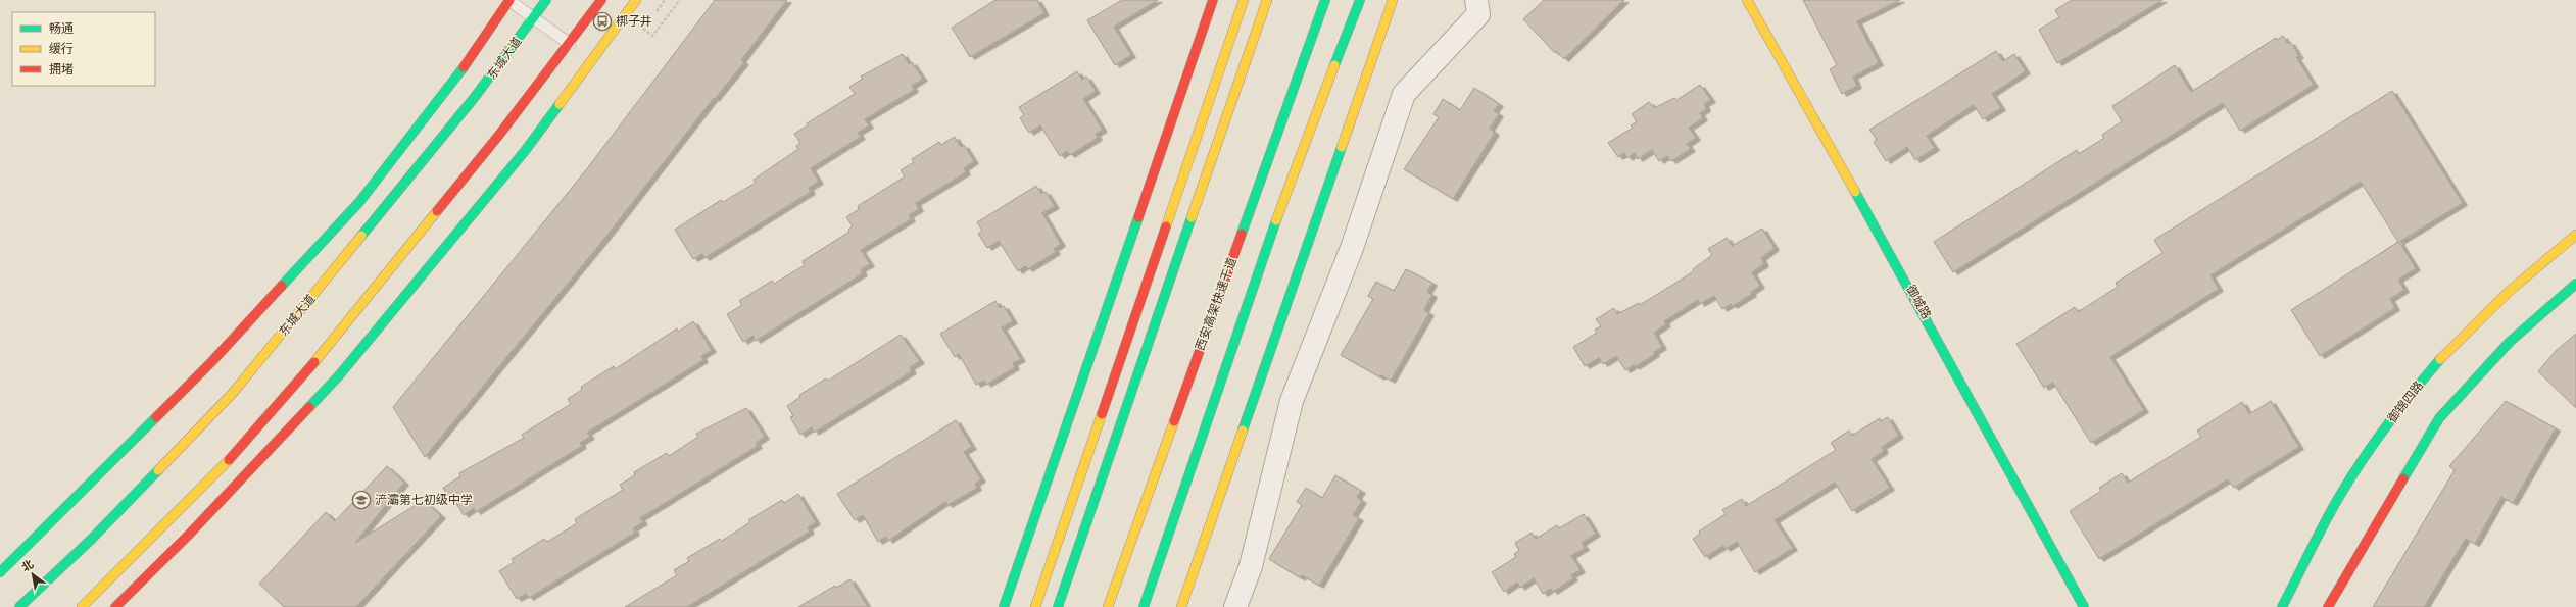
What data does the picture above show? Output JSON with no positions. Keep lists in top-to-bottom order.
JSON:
{
  "streets": {
    "main road": [
      "东城大道",
      "御城路",
      "西安高架快速干道",
      "御锦四路"
    ]
  },
  "places": {
    "bus stop": ["梆子井"],
    "school or university": ["浐灞第七初级中学"]
  },
  "legend": ["畅通", "缓行", "拥堵"],
  "north": "top left"
}
